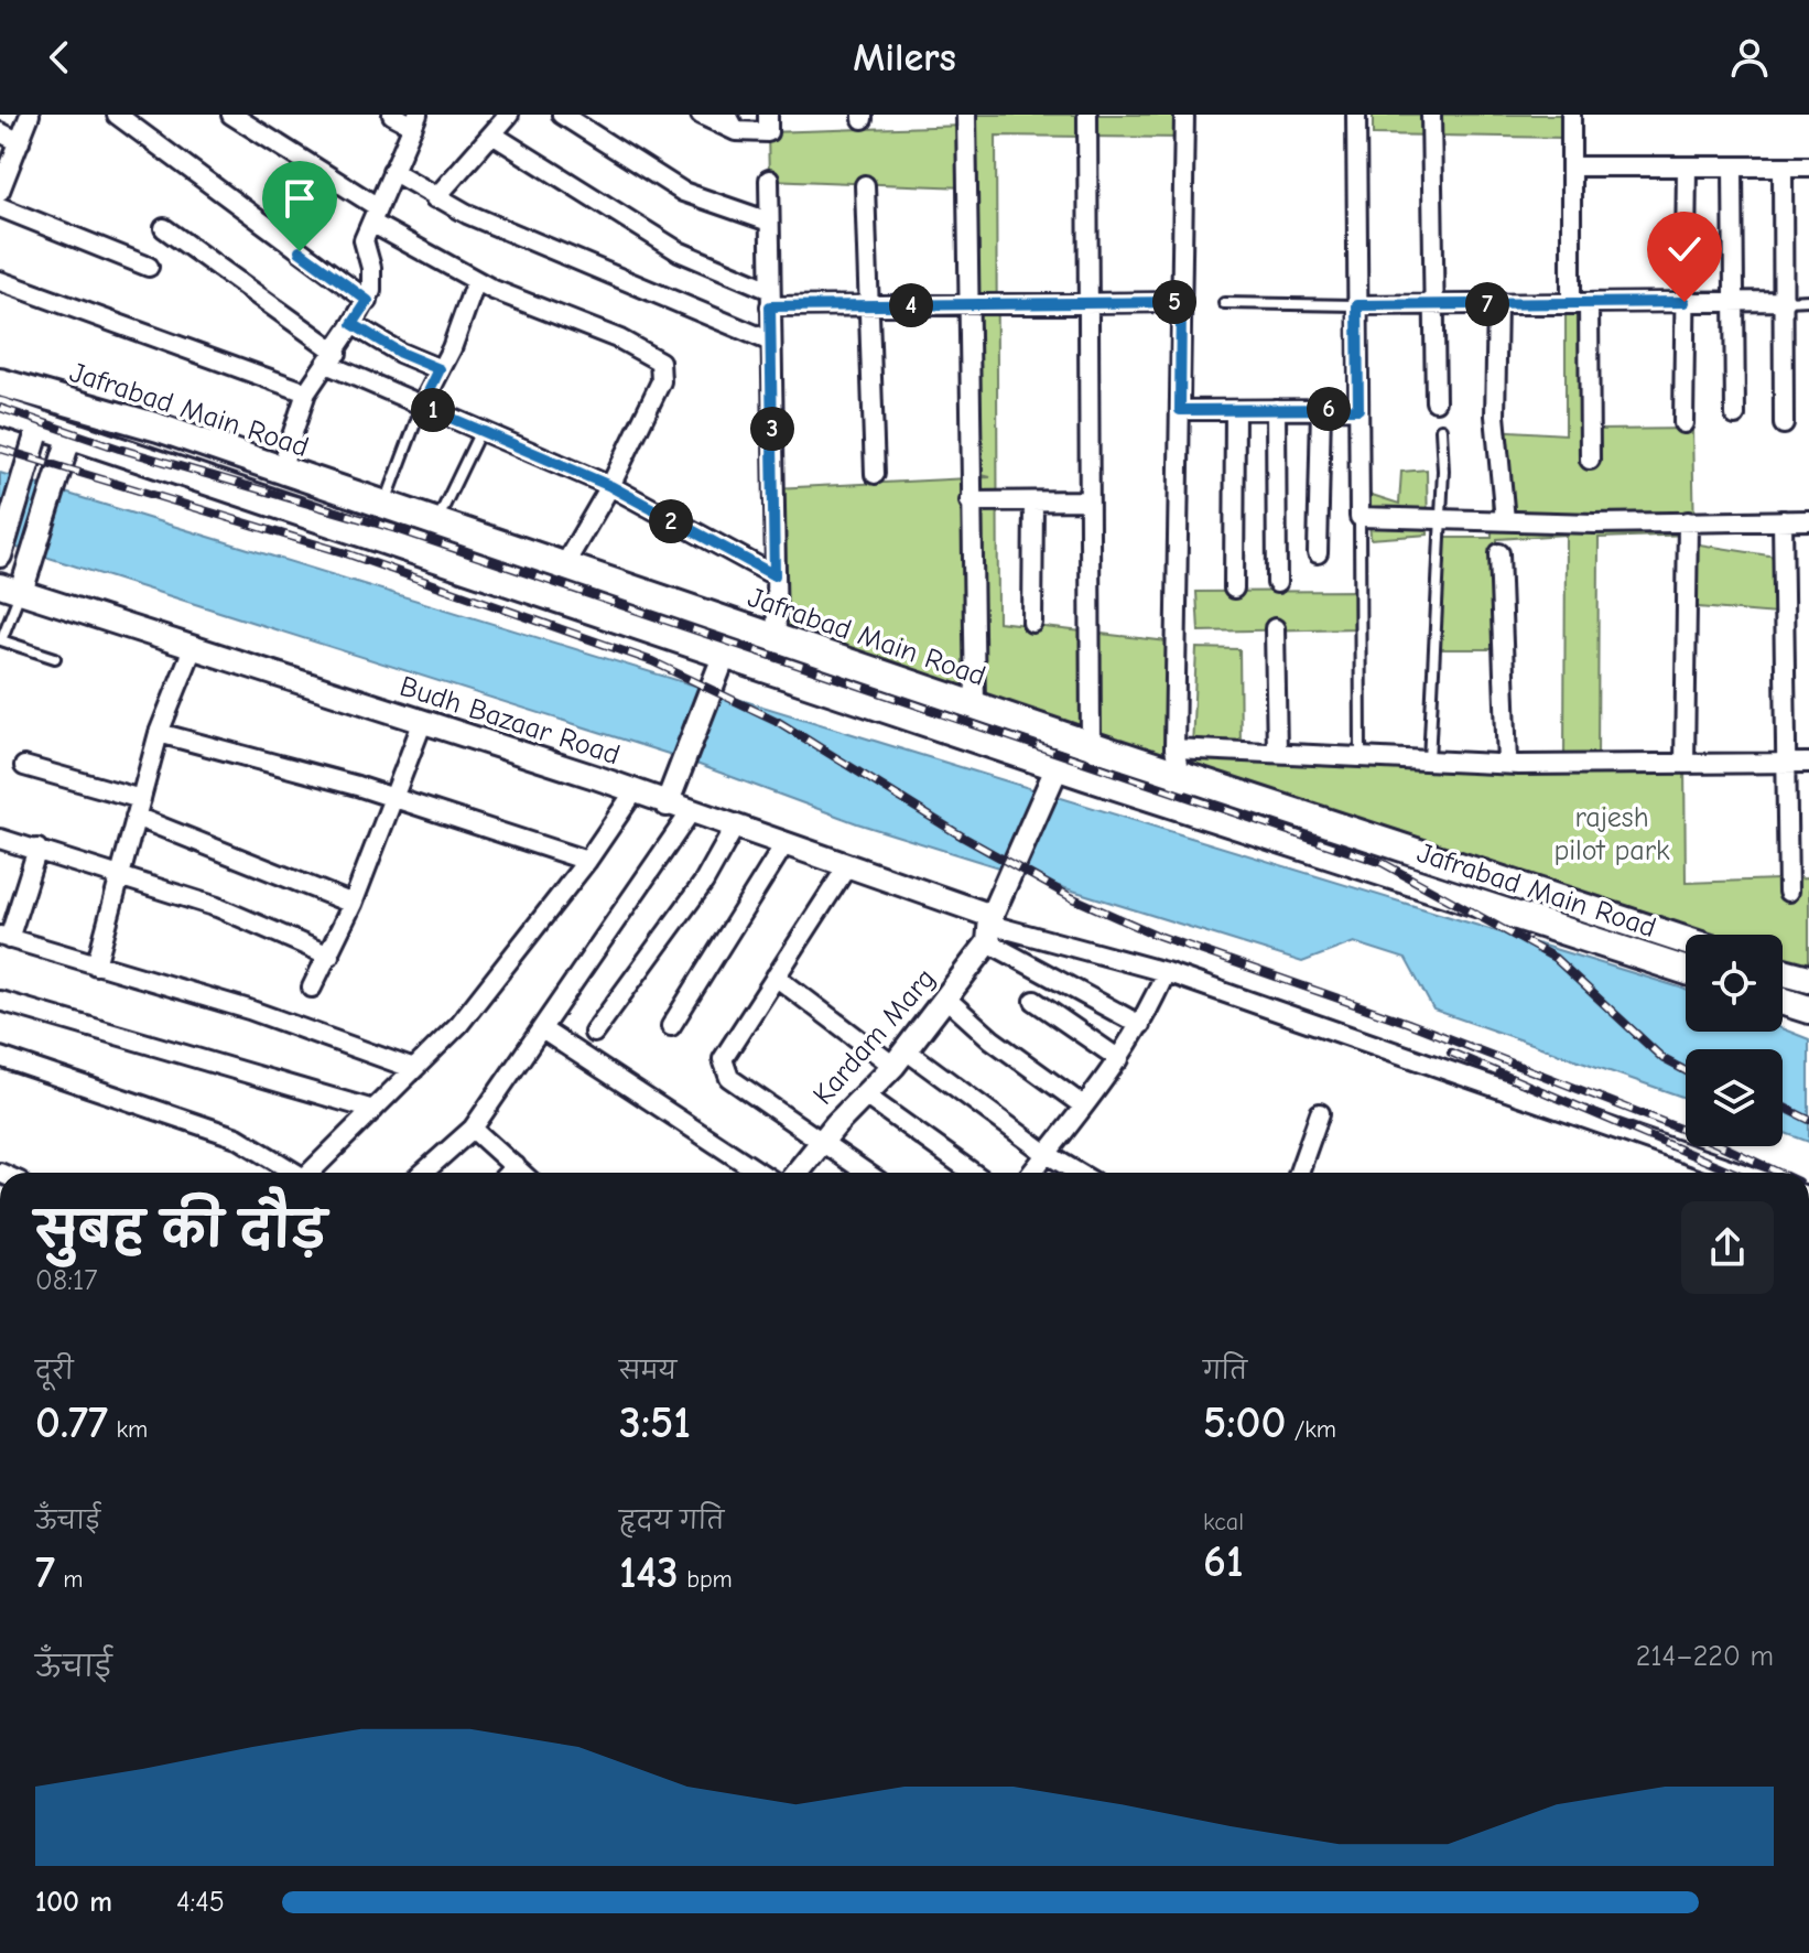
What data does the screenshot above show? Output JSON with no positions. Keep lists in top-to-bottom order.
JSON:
{
  "streets": {
    "main road": ["Jafrabad Main Road"],
    "street": ["Budh Bazaar Road", "Kardam Marg"]
  },
  "crossings": [
    ["Jafrabad Main Road", "Kardam Marg"],
    ["Budh Bazaar Road", "Kardam Marg"]
  ],
  "parks": ["rajesh pilot park"],
  "page": {
    "header": "Milers",
    "pins": [
      "5",
      "7",
      "4",
      "6",
      "1",
      "3",
      "2"
    ],
    "heading": ["सुबह की दौड़", "08:17"],
    "stats": [
      ["दूरी", "0.77 km"],
      ["समय", "3:51"],
      ["गति", "5:00 /km"],
      ["ऊँचाई", "7 m"],
      ["हृदय गति", "143 bpm"],
      ["kcal", "61"]
    ],
    "chart": ["ऊँचाई", "214–220 m"],
    "list": [
      {
        "name": "100 m",
        "note": "4:45"
      }
    ]
  }
}
